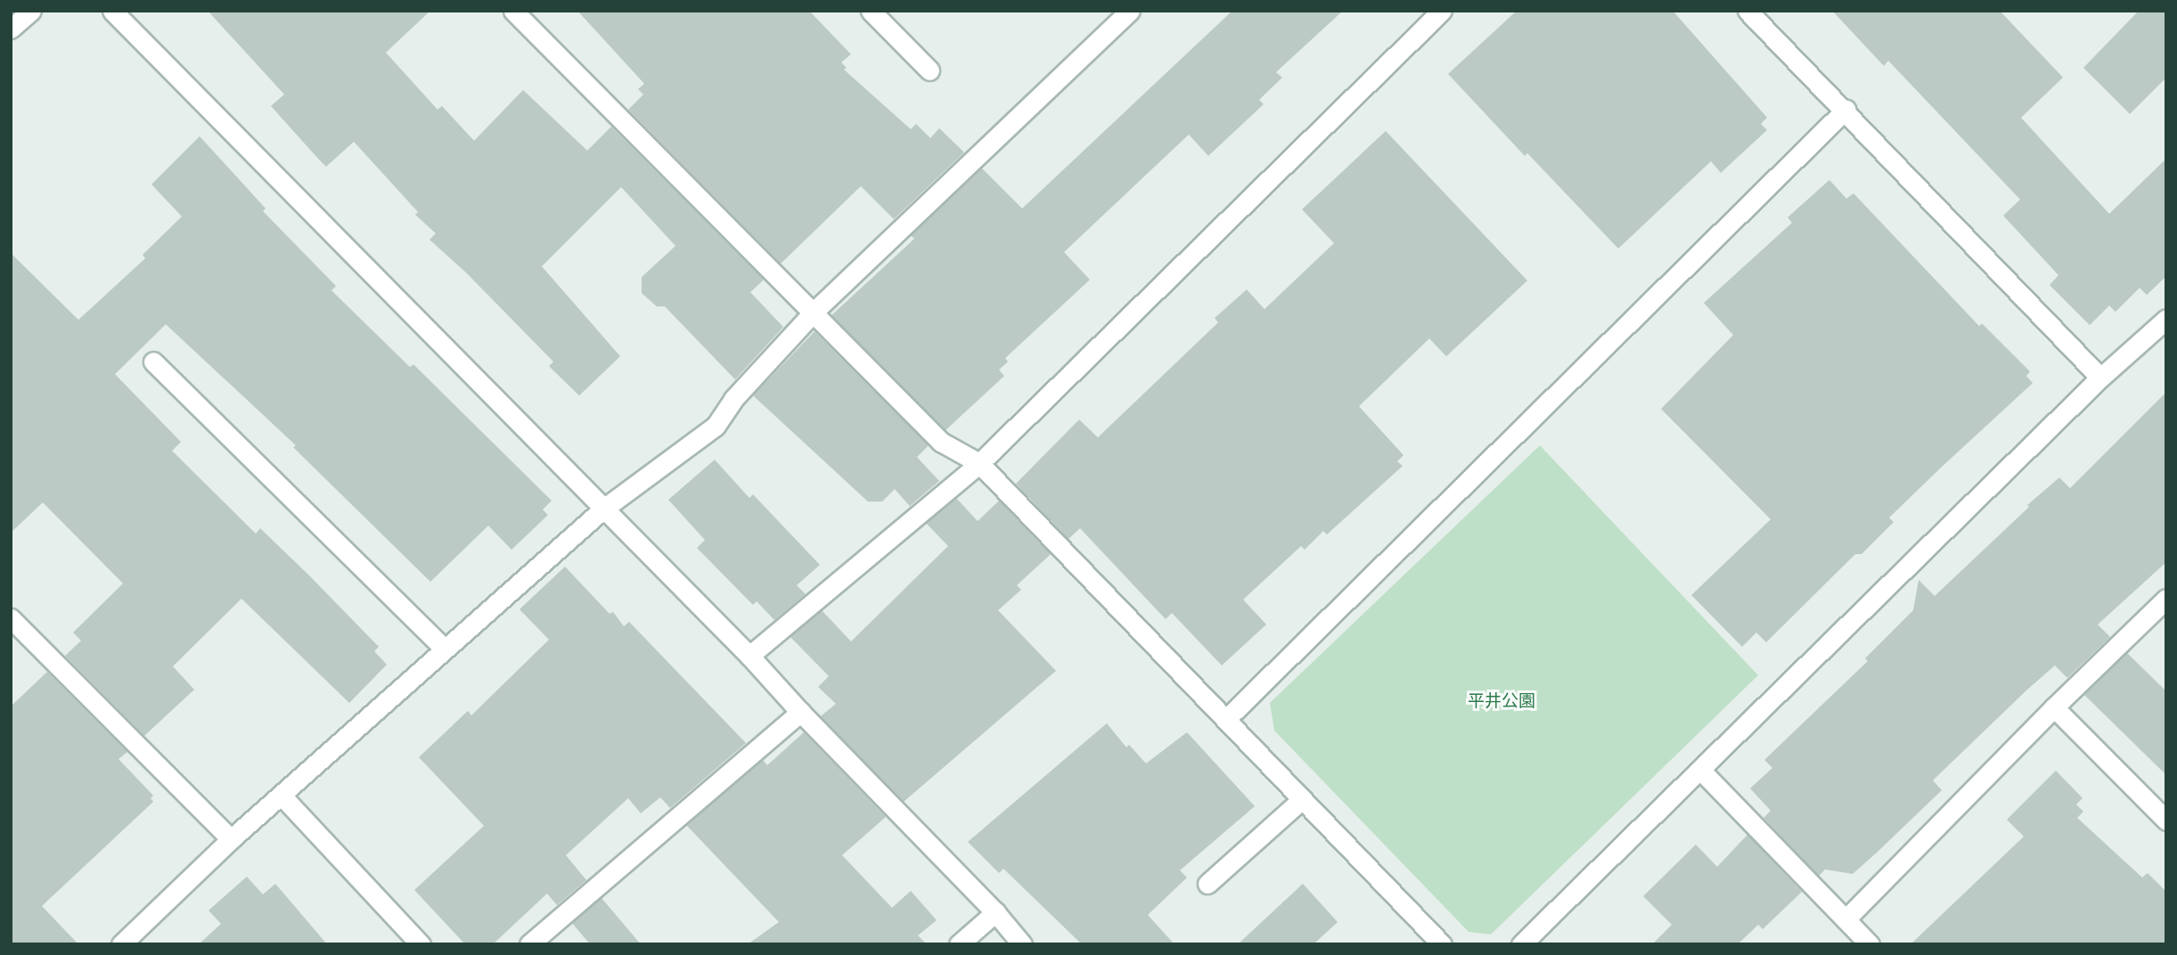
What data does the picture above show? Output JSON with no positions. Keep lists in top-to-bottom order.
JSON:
{
  "parks": ["平井公園"]
}
